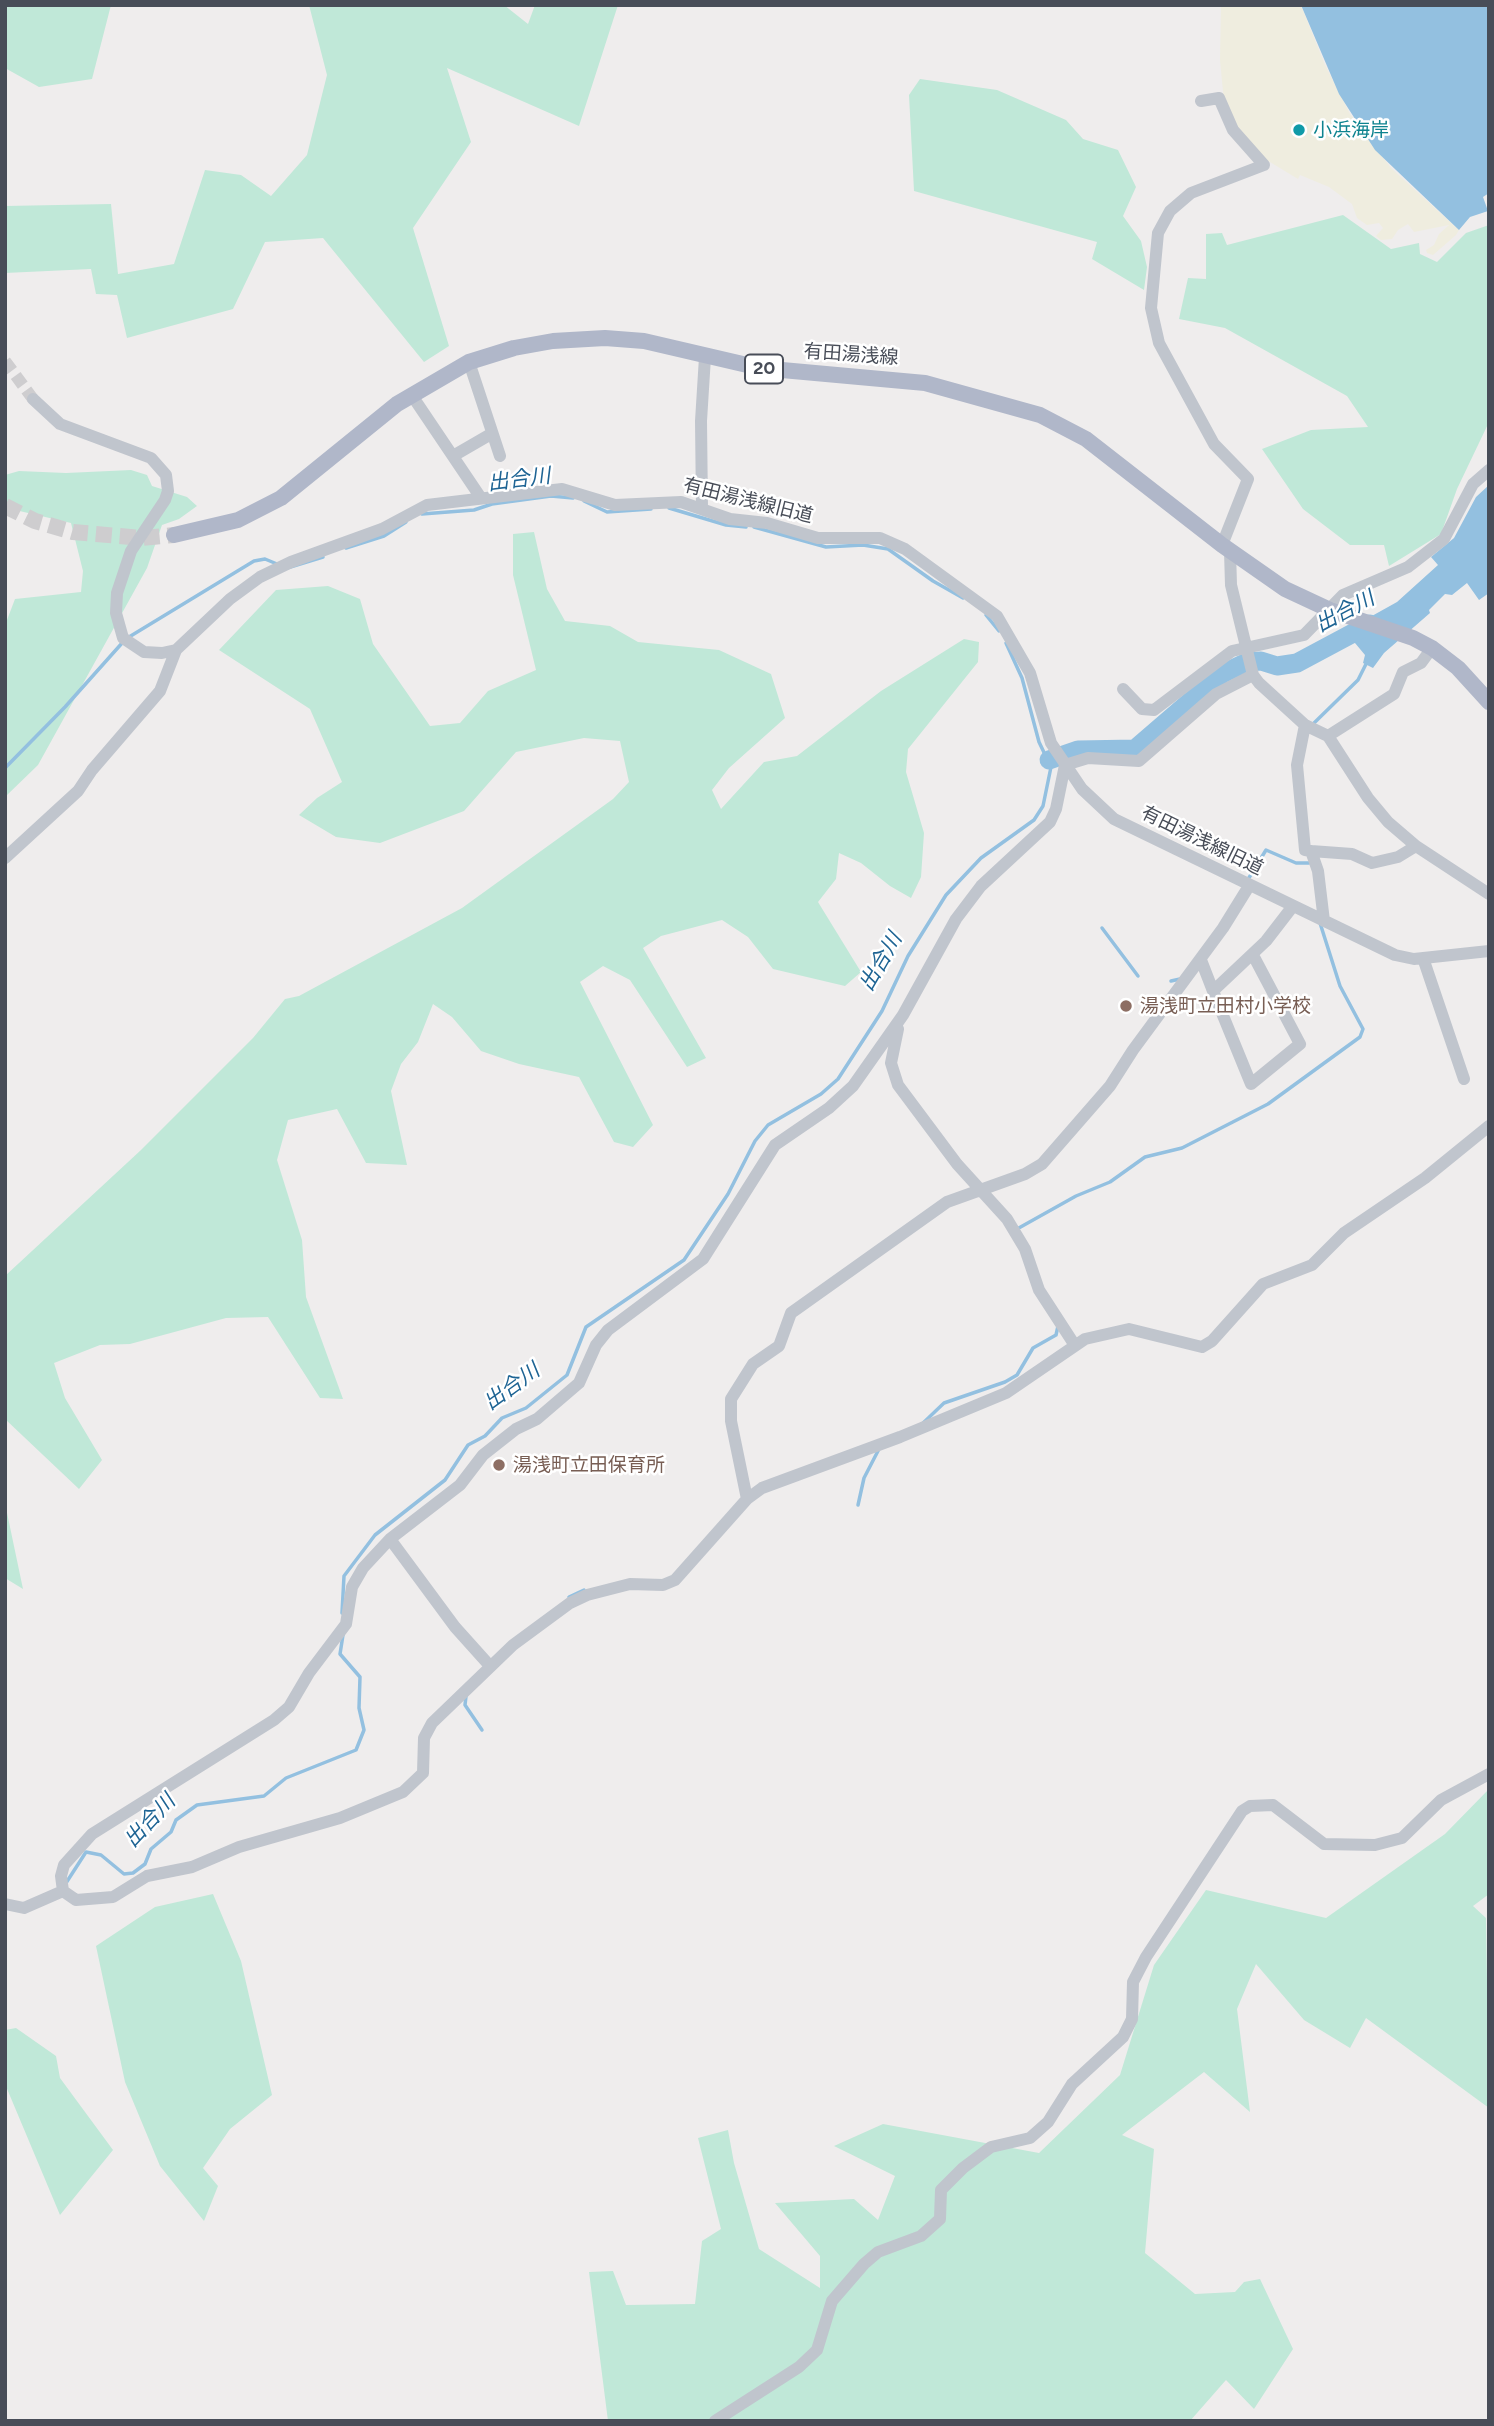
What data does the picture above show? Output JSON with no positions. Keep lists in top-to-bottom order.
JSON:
{
  "streets": {
    "main road": ["有田湯浅線", "20"],
    "street": ["有田湯浅線旧道"]
  },
  "water": ["出合川"],
  "places": ["小浜海岸", "湯浅町立田村小学校", "湯浅町立田保育所"]
}
